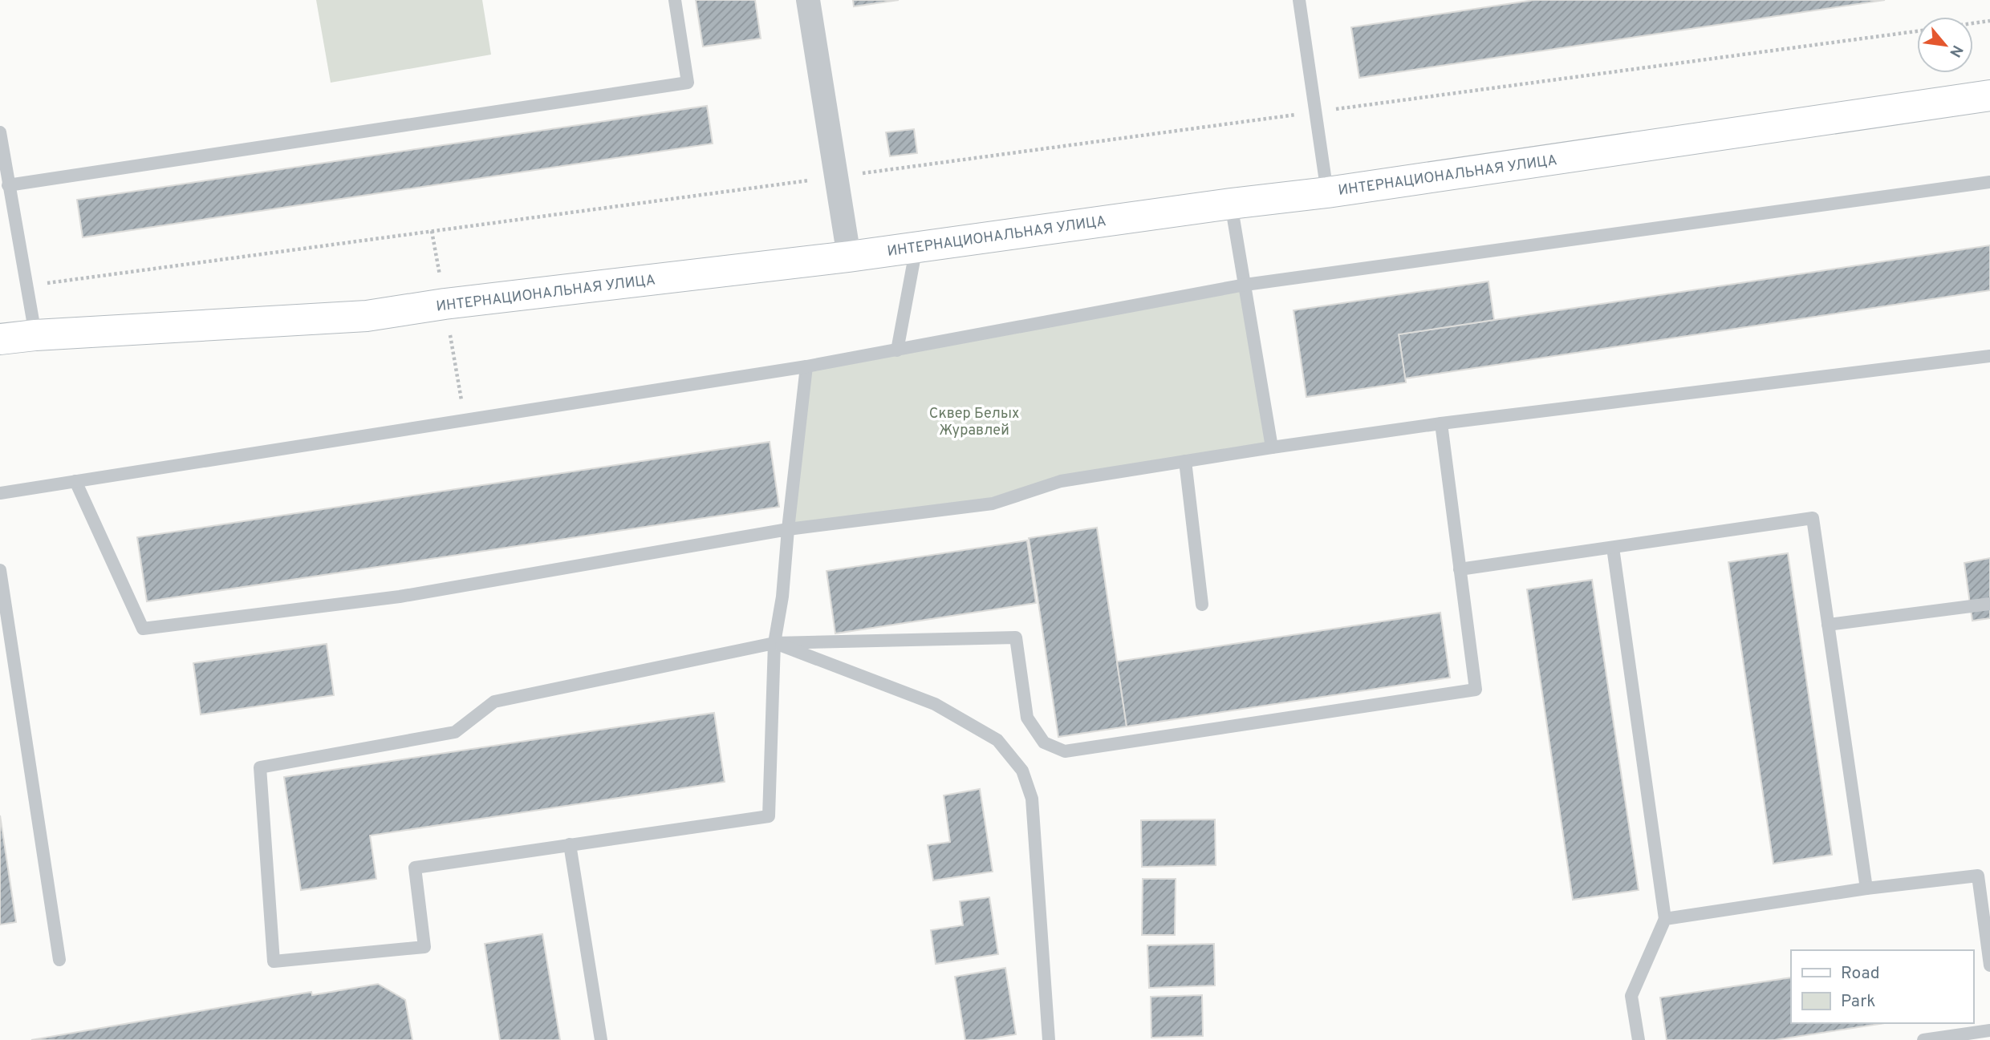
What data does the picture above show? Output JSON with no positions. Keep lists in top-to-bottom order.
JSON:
{
  "streets": {
    "main road": ["ИНТЕРНАЦИОНАЛЬНАЯ УЛИЦА"]
  },
  "parks": ["Сквер Белых Журавлей"],
  "legend": ["Road", "Park"],
  "north": "bottom right"
}
